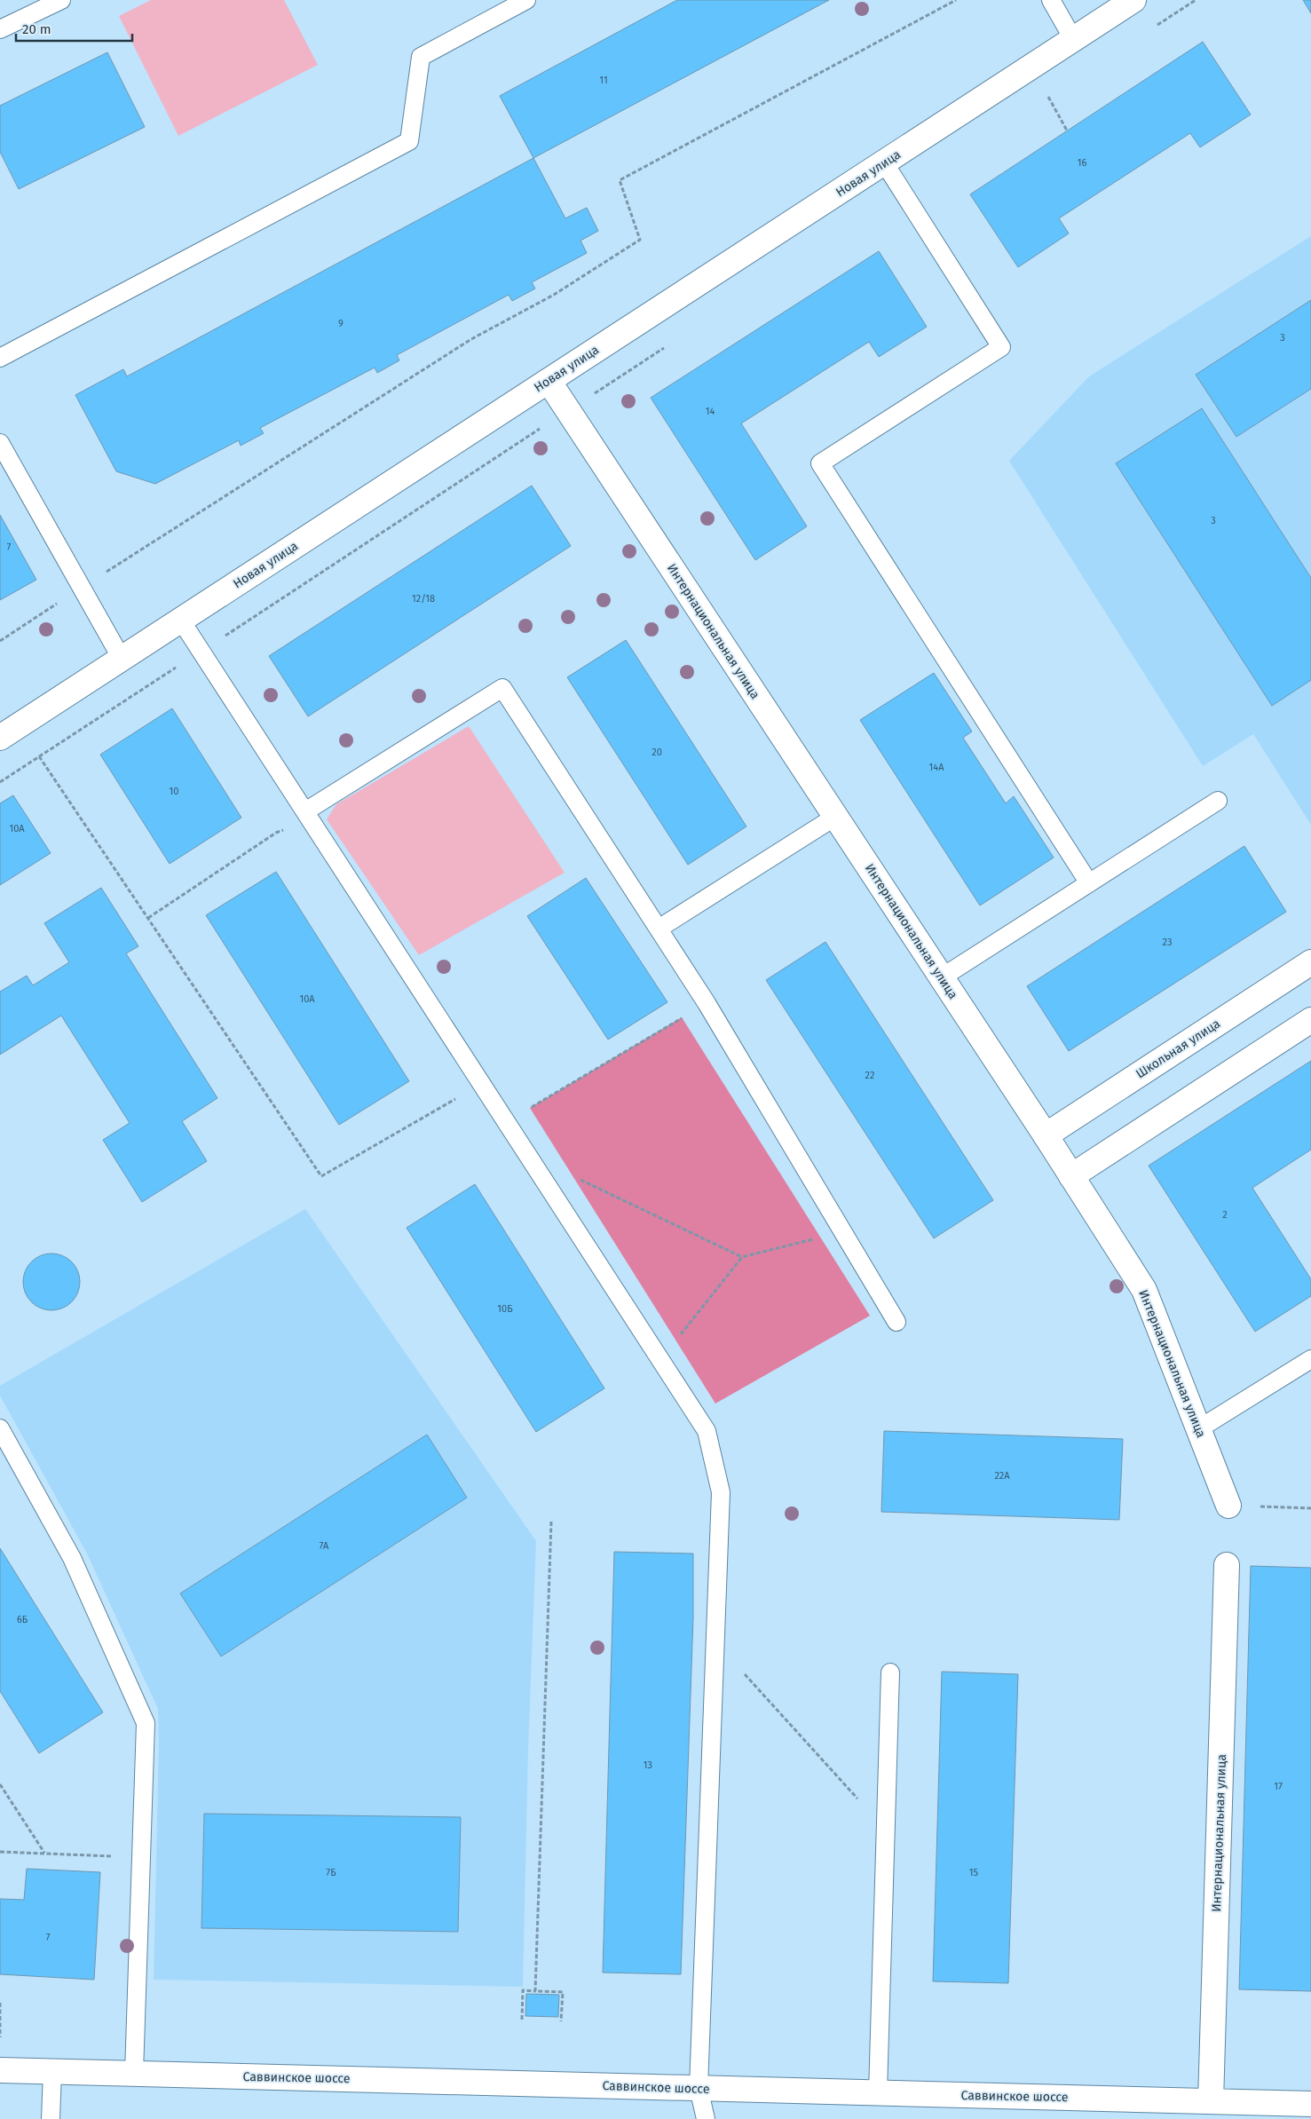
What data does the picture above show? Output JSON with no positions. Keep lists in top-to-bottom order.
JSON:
{
  "streets": {
    "street": [
      "Новая улица",
      "Интернациональная улица",
      "Школьная улица",
      "Саввинское шоссе"
    ]
  },
  "crossings": [
    ["Новая улица", "Интернациональная улица"],
    ["Интернациональная улица", "Школьная улица"],
    ["Интернациональная улица", "Саввинское шоссе"]
  ],
  "house_numbers": [
    "11",
    "16",
    "9",
    "3",
    "14",
    "3",
    "7",
    "12/18",
    "20",
    "14А",
    "10",
    "10А",
    "23",
    "10А",
    "22",
    "2",
    "10Б",
    "22А",
    "7А",
    "6Б",
    "13",
    "17",
    "7Б",
    "15",
    "7"
  ],
  "scale_bar": "20 m"
}
